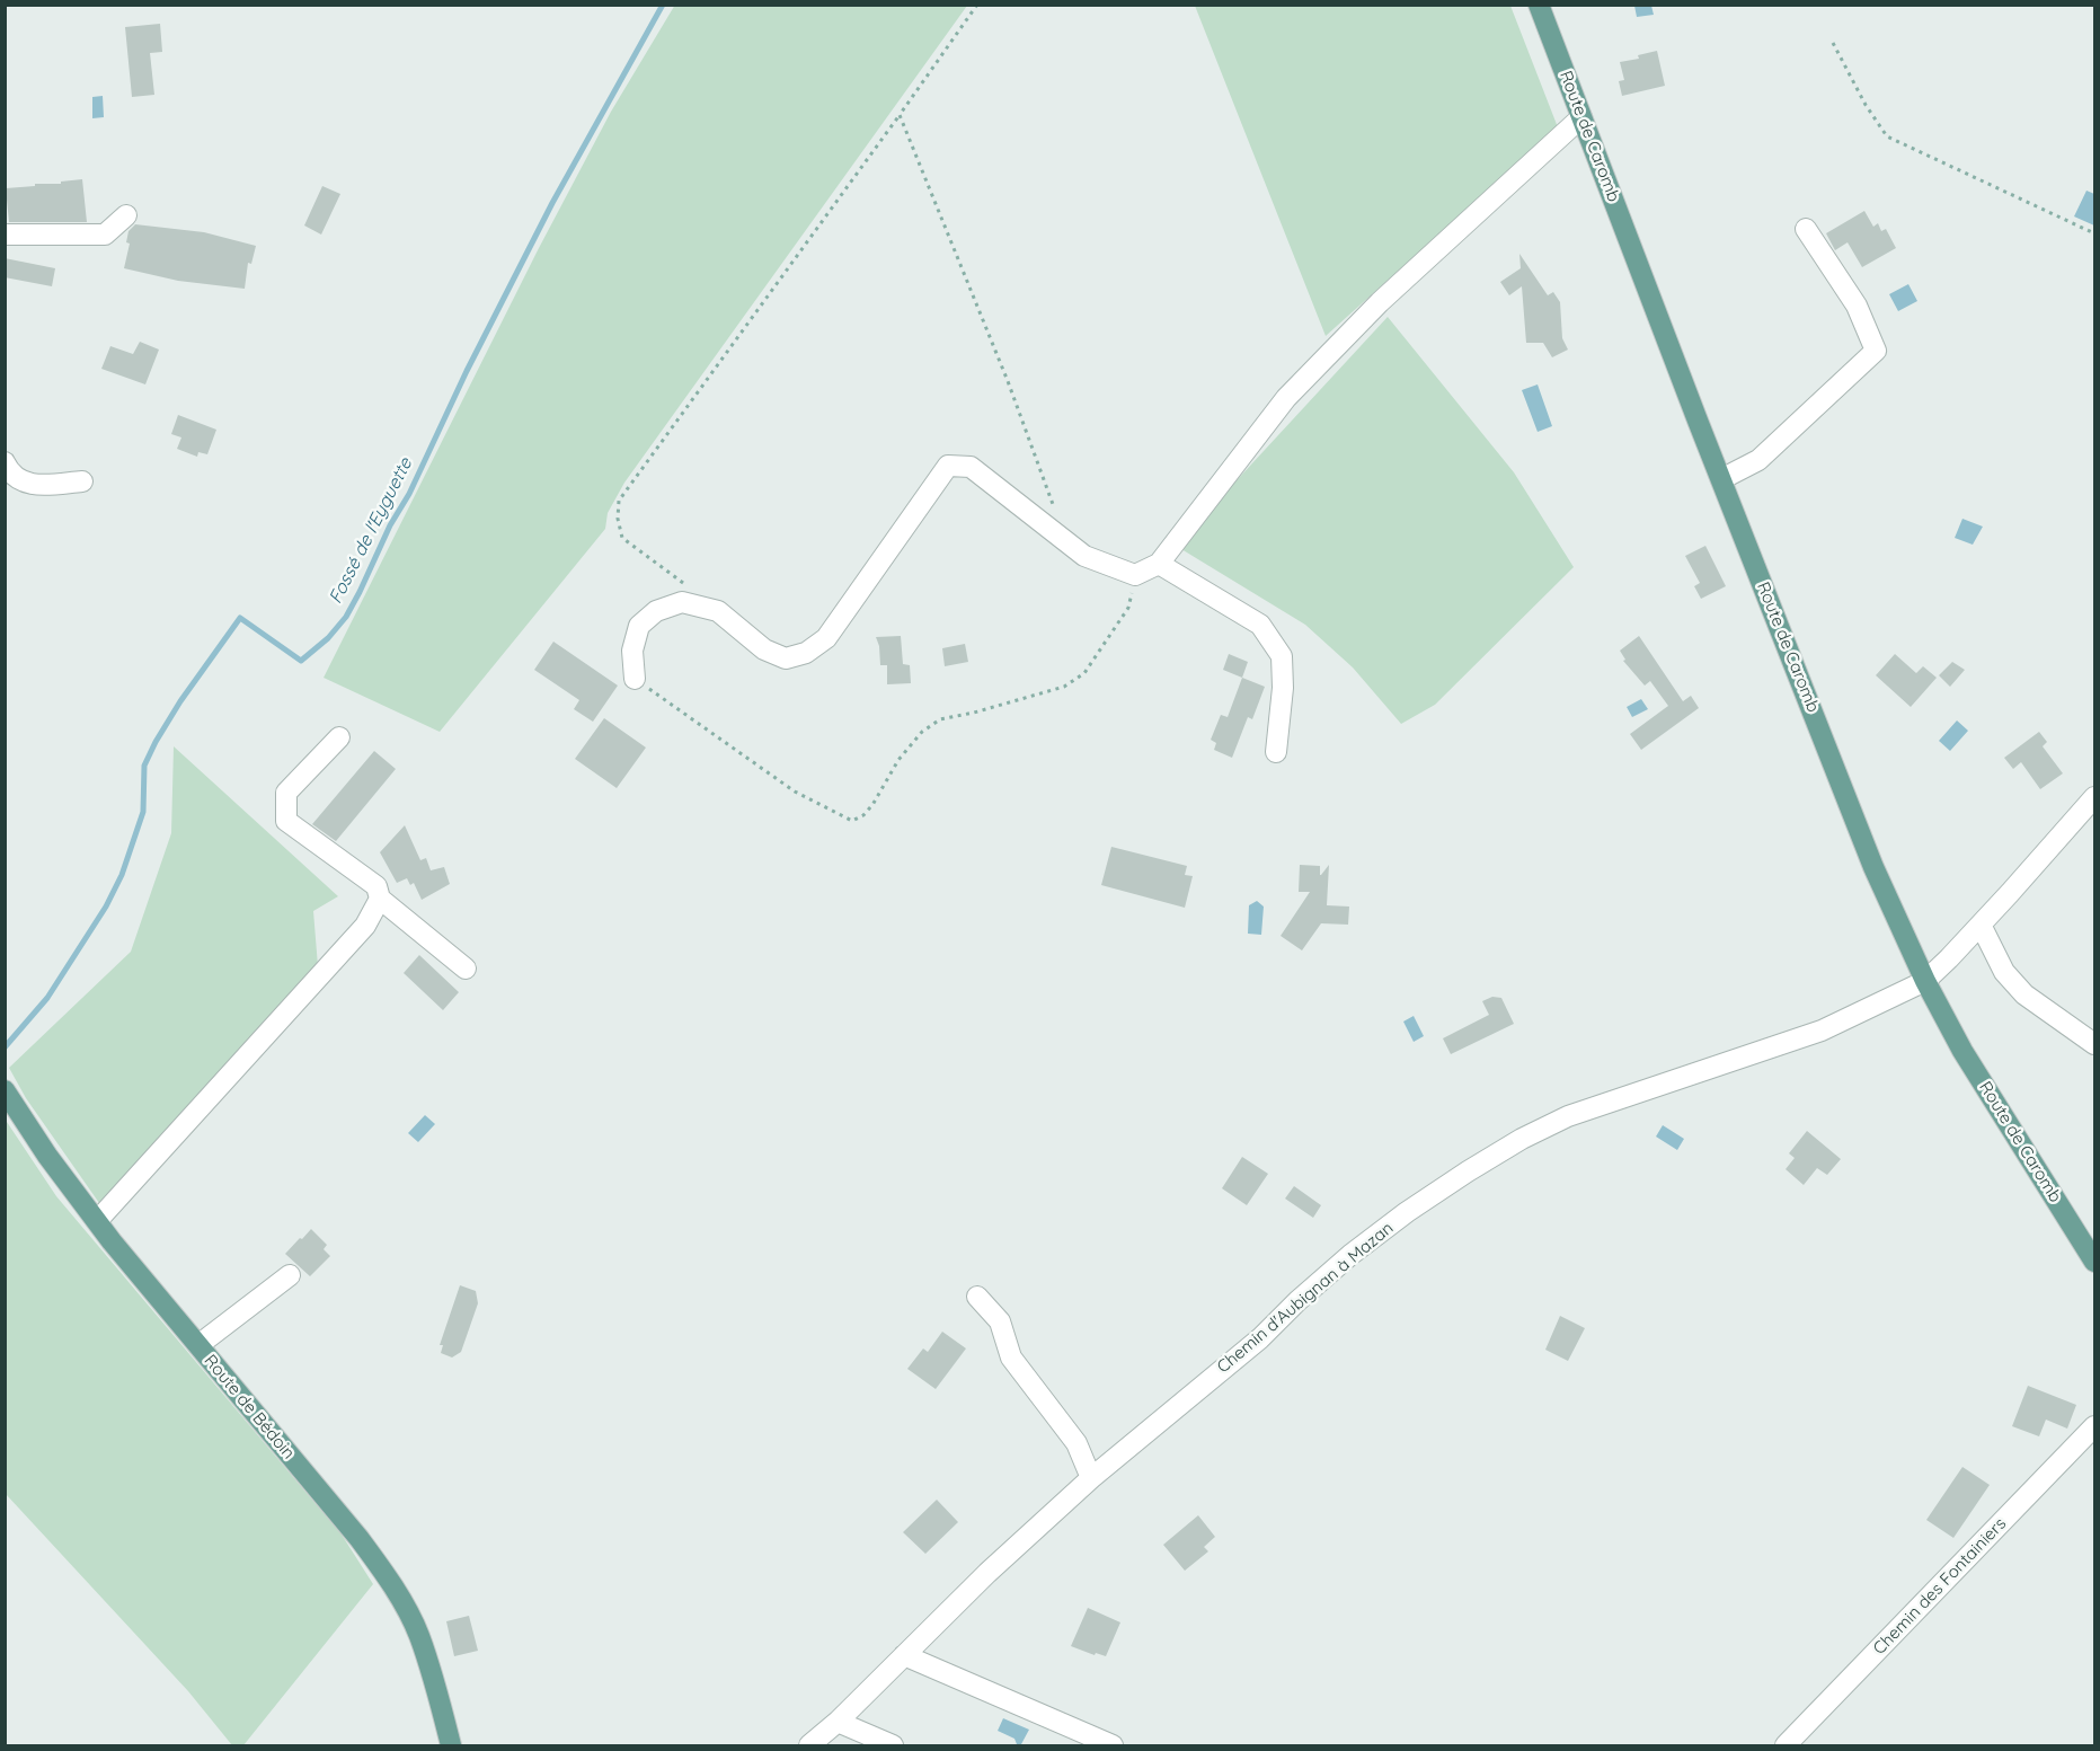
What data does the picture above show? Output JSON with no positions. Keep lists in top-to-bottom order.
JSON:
{
  "streets": {
    "main road": ["Route de Caromb", "Route de Bédoin"],
    "street": ["Chemin d'Aubignan à Mazan", "Chemin des Fontainiers"]
  },
  "crossings": [
    ["Route de Caromb", "Chemin d'Aubignan à Mazan"]
  ],
  "water": ["Fossé de l'Eyguette"]
}
